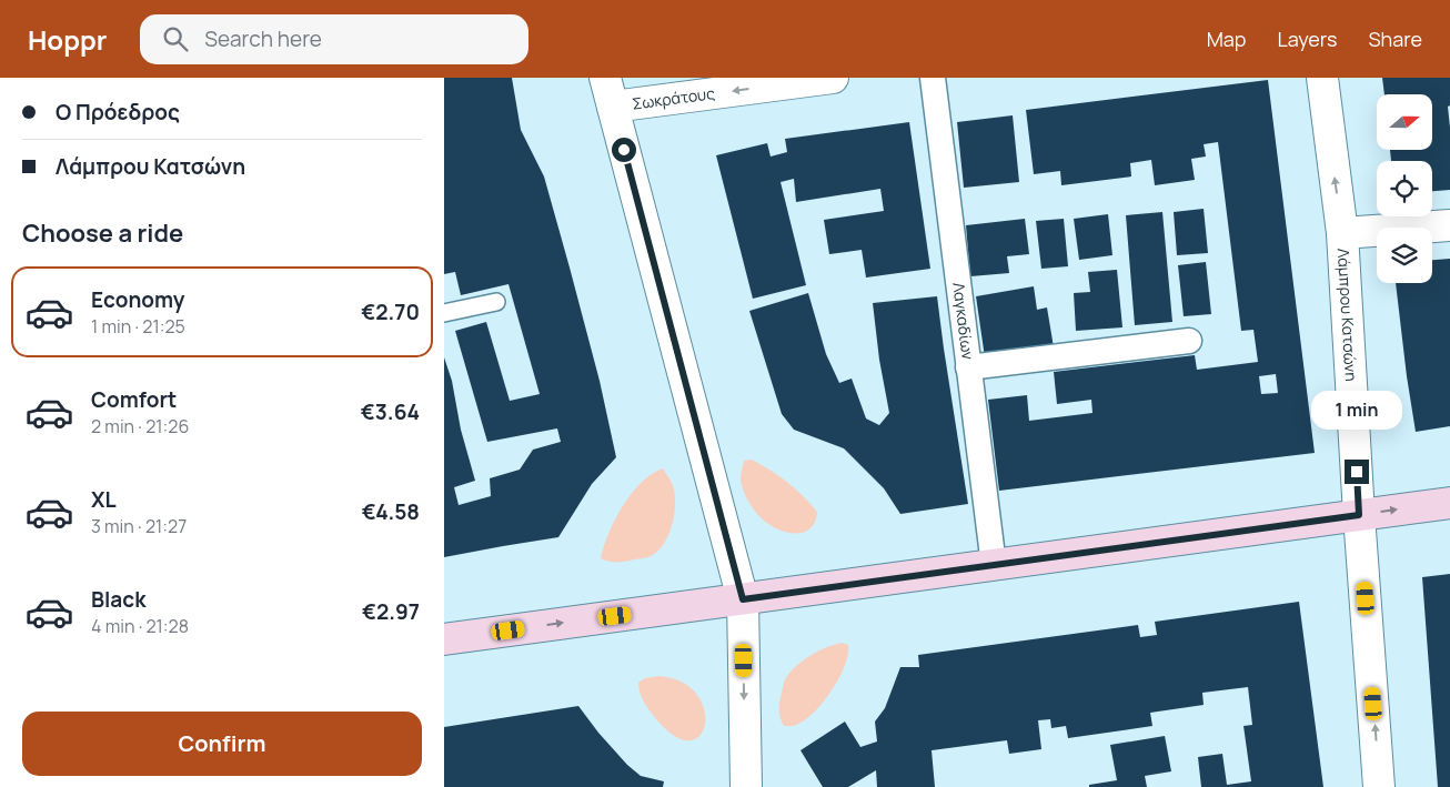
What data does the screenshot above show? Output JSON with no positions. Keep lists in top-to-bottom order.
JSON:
{
  "streets": {
    "street": ["Σωκράτους", "Λάμπρου Κατσώνη", "Λαγκαδίων"]
  },
  "one_way": ["Σωκράτους", "Λάμπρου Κατσώνη"],
  "north": "right",
  "page": {
    "header": "Hoppr",
    "search": "Search here",
    "nav": ["Map", "Layers", "Share"],
    "banner": ["Ο Πρόεδρος", "Λάμπρου Κατσώνη"],
    "heading": "Choose a ride",
    "list": [
      {
        "name": "Economy",
        "note": "1 min · 21:25",
        "value": "€2.70"
      },
      {
        "name": "Comfort",
        "note": "2 min · 21:26",
        "value": "€3.64"
      },
      {
        "name": "XL",
        "note": "3 min · 21:27",
        "value": "€4.58"
      },
      {
        "name": "Black",
        "note": "4 min · 21:28",
        "value": "€2.97"
      }
    ],
    "bubble": "1 min",
    "buttons": "Confirm"
  }
}
